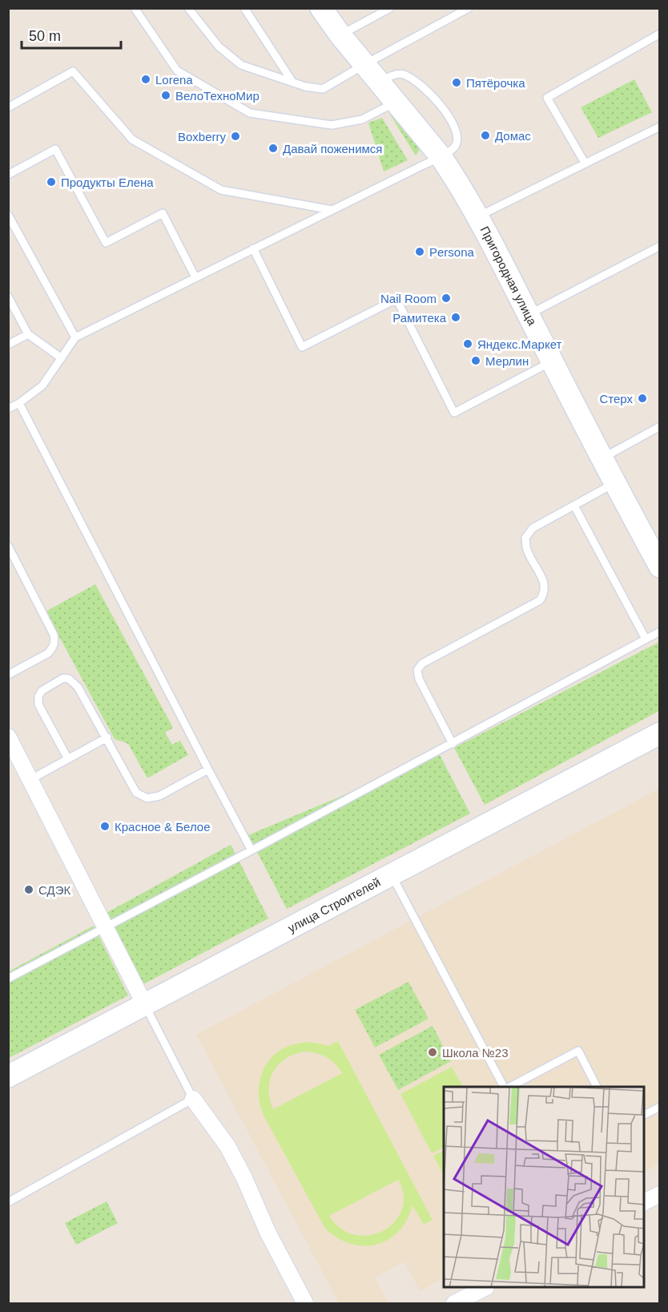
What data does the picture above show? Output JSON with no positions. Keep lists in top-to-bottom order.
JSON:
{
  "streets": {
    "street": ["Пригородная улица", "улица Строителей"]
  },
  "places": [
    "Lorena",
    "Пятёрочка",
    "ВелоТехноМир",
    "Домас",
    "Boxberry",
    "Давай поженимся",
    "Продукты Елена",
    "Persona",
    "Nail Room",
    "Рамитека",
    "Яндекс.Маркет",
    "Мерлин",
    "Стерх",
    "Красное & Белое",
    "СДЭК",
    "Школа №23"
  ],
  "scale_bar": "50 m"
}
